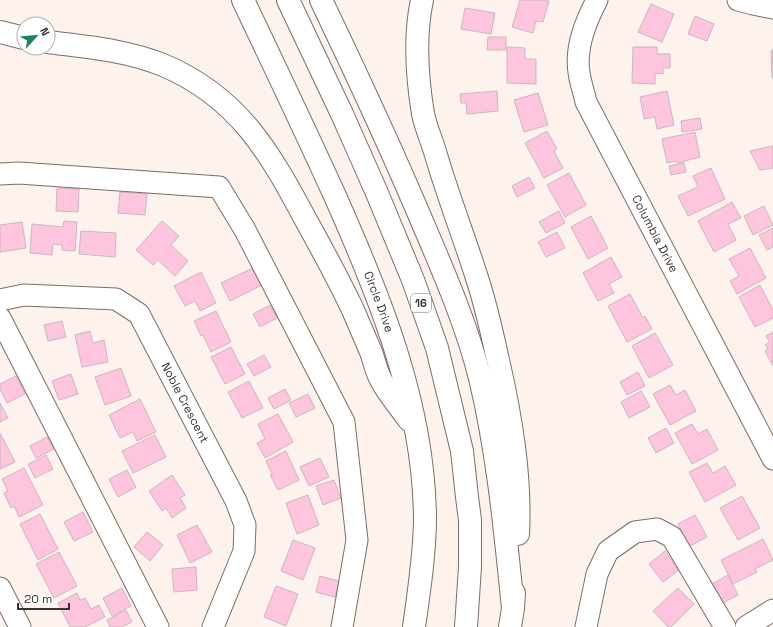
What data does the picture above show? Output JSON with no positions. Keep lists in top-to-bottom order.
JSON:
{
  "streets": {
    "highway": ["Circle Drive", "16"],
    "street": ["Columbia Drive", "Noble Crescent"]
  },
  "scale_bar": "20 m",
  "north": "top right"
}
